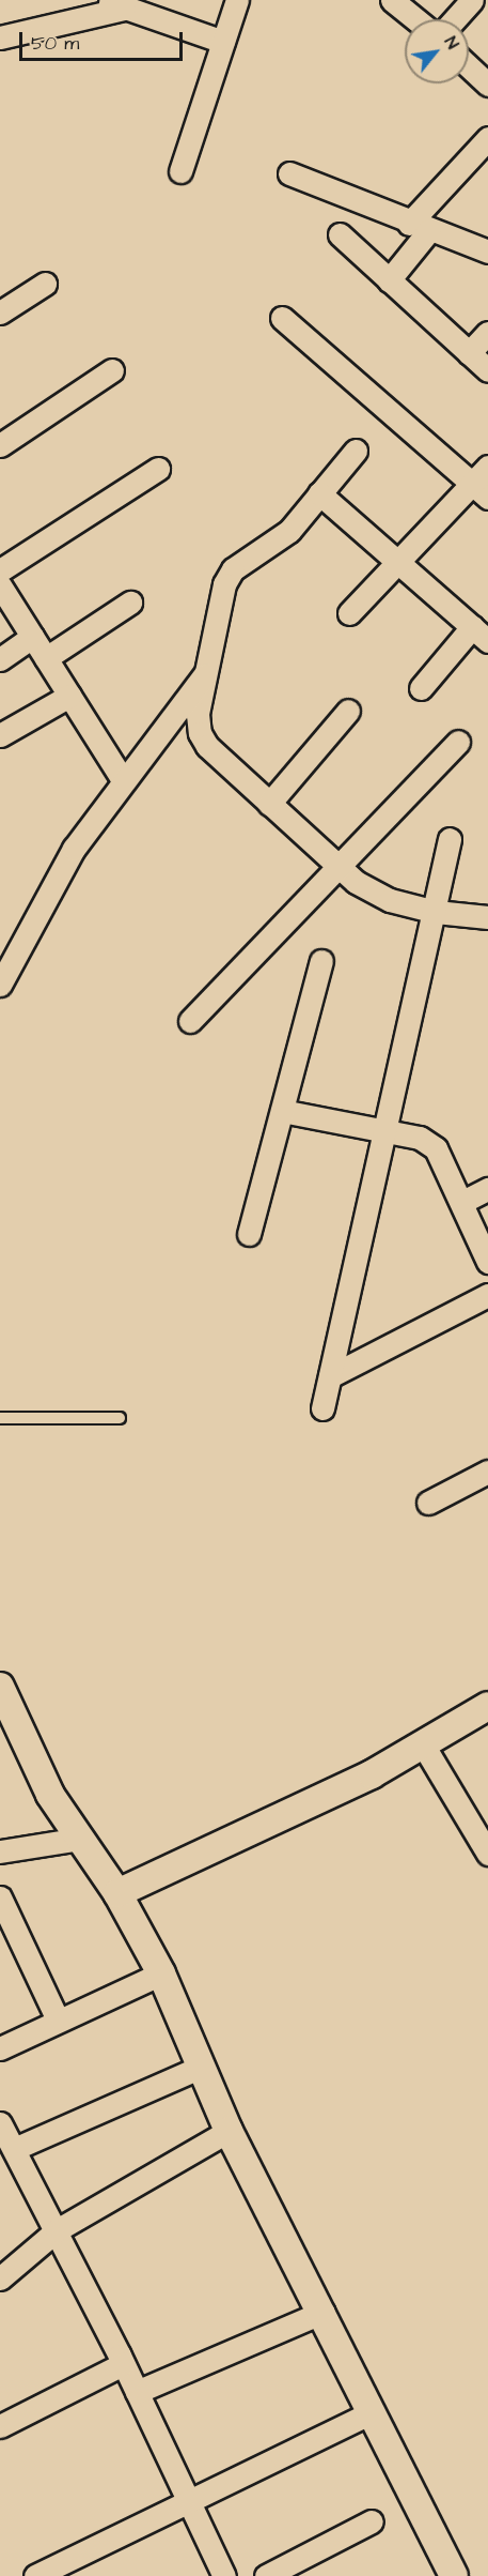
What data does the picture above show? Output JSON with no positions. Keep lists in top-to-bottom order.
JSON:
{
  "scale_bar": "50 m",
  "north": "top right"
}
